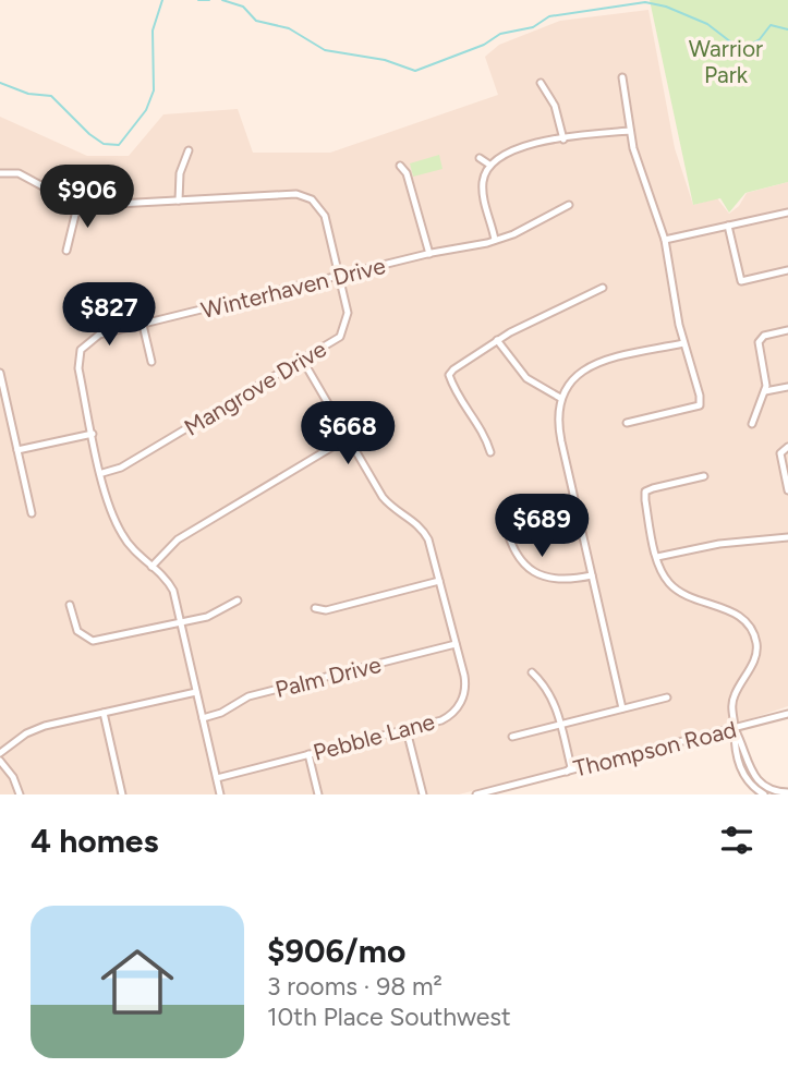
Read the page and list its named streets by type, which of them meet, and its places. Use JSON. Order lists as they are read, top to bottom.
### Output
{
  "streets": {
    "street": [
      "Winterhaven Drive",
      "Mangrove Drive",
      "Palm Drive",
      "Pebble Lane",
      "Thompson Road"
    ]
  },
  "crossings": [
    ["Winterhaven Drive", "Mangrove Drive"],
    ["Winterhaven Drive", "Palm Drive"],
    ["Winterhaven Drive", "Pebble Lane"],
    ["Palm Drive", "Pebble Lane"]
  ],
  "parks": ["Warrior Park"],
  "page": {
    "price": [
      "$906",
      "$827",
      "$668",
      "$689"
    ],
    "heading": "4 homes",
    "list": [
      {
        "name": "$906/mo",
        "note": "3 rooms · 98 m² · 10th Place Southwest"
      }
    ]
  }
}
